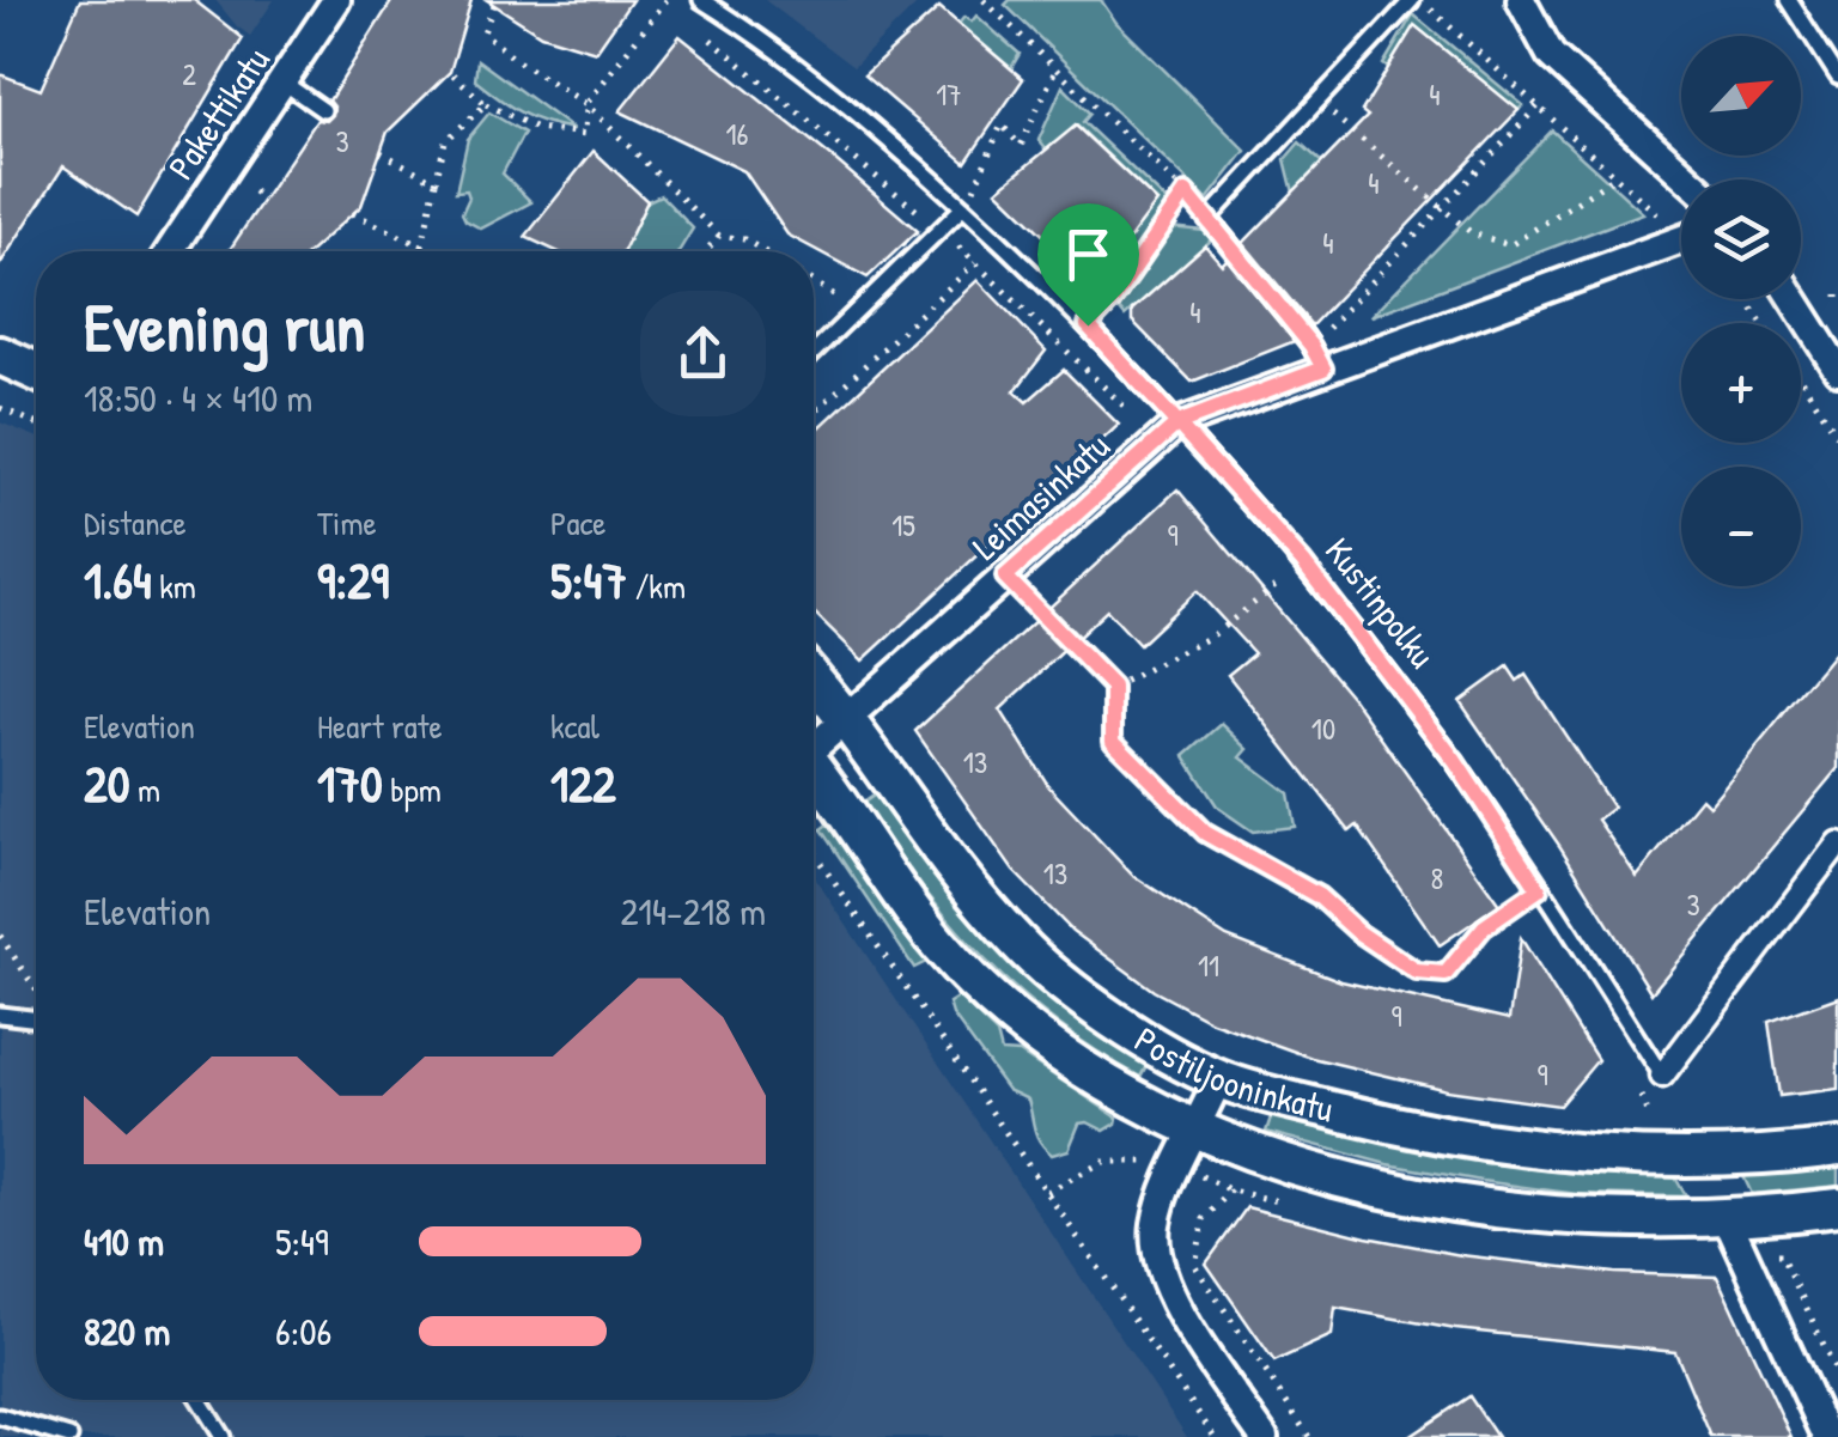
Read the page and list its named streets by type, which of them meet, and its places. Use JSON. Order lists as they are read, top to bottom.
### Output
{
  "streets": {
    "street": ["Pakettikatu", "Leimasinkatu", "Postiljooninkatu"],
    "lane": ["Kustinpolku"]
  },
  "crossings": [
    ["Leimasinkatu", "Kustinpolku"],
    ["Leimasinkatu", "Postiljooninkatu"]
  ],
  "house_numbers": [
    "2",
    "17",
    "4",
    "16",
    "3",
    "4",
    "4",
    "4",
    "15",
    "9",
    "10",
    "13",
    "13",
    "8",
    "3",
    "11",
    "9",
    "9"
  ],
  "north": "top right",
  "page": {
    "map_buttons": ["+", "−"],
    "heading": ["Evening run", "18:50 · 4 × 410 m"],
    "stats": [
      ["Distance", "1.64 km"],
      ["Time", "9:29"],
      ["Pace", "5:47 /km"],
      ["Elevation", "20 m"],
      ["Heart rate", "170 bpm"],
      ["kcal", "122"]
    ],
    "chart": ["Elevation", "214–218 m"],
    "list": [
      {
        "name": "410 m",
        "note": "5:49"
      },
      {
        "name": "820 m",
        "note": "6:06"
      }
    ]
  }
}
